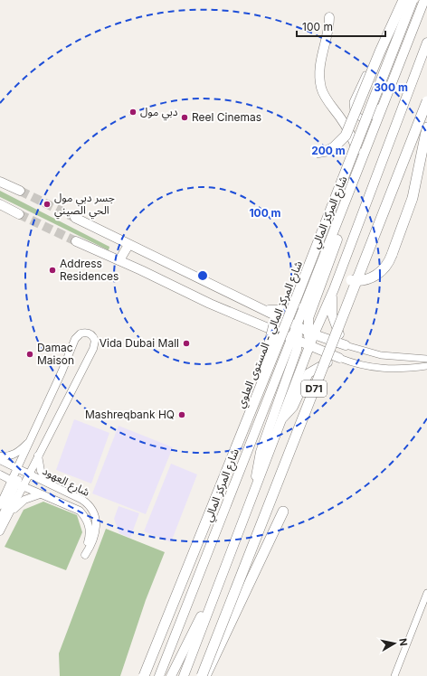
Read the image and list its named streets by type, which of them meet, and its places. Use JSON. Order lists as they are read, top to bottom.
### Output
{
  "streets": {
    "highway": ["شارع المركز المالي - المستوى العلوي", "D71"],
    "main road": ["شارع المركز المالي"],
    "street": ["شارع العهود"]
  },
  "places": [
    "دبي مول",
    "Reel Cinemas",
    "جسر دبي مول الحي الصيني",
    "Address Residences",
    "Vida Dubai Mall",
    "Damac Maison",
    "Mashreqbank HQ"
  ],
  "scale_bar": "100 m",
  "north": "right",
  "rings": ["300 m", "200 m", "100 m"]
}
